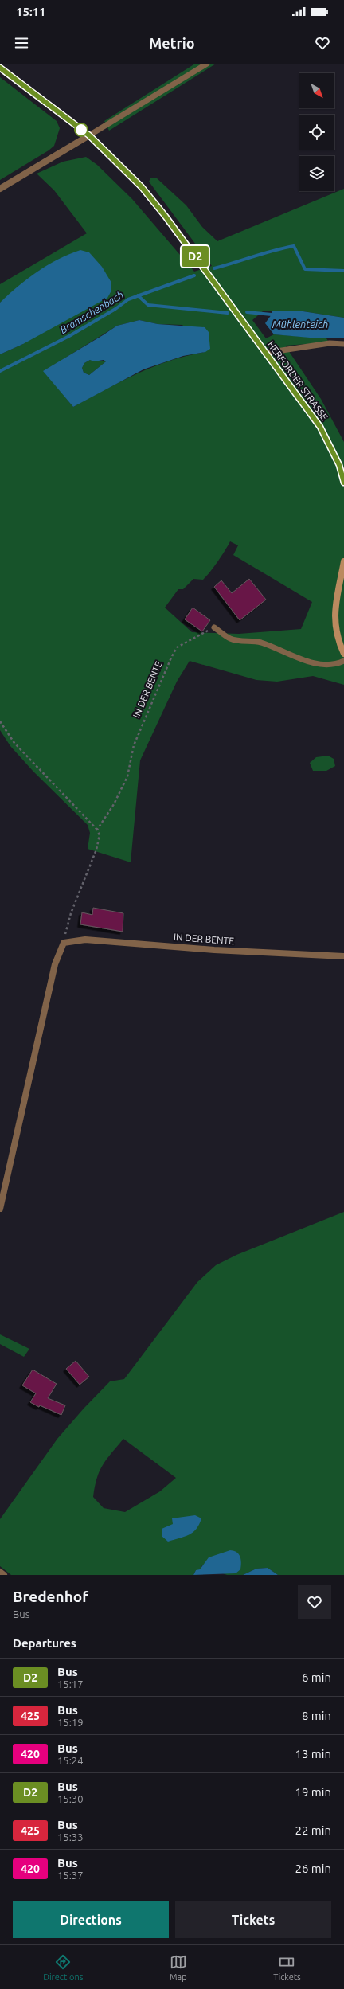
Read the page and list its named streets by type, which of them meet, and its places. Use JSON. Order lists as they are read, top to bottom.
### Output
{
  "streets": {
    "main road": ["HERFORDER STRASSE"],
    "street": ["IN DER BENTE"]
  },
  "water": ["Bramschenbach", "Mühlenteich"],
  "lines": ["bus line D2"],
  "north": "bottom right",
  "page": {
    "status": "15:11",
    "header": "Metrio",
    "on_map": "D2",
    "heading": [
      ["Bredenhof", "Bus"],
      "Departures"
    ],
    "list": [
      {
        "mark": "D2",
        "name": "Bus",
        "note": "15:17",
        "value": "6 min"
      },
      {
        "mark": "425",
        "name": "Bus",
        "note": "15:19",
        "value": "8 min"
      },
      {
        "mark": "420",
        "name": "Bus",
        "note": "15:24",
        "value": "13 min"
      },
      {
        "mark": "D2",
        "name": "Bus",
        "note": "15:30",
        "value": "19 min"
      },
      {
        "mark": "425",
        "name": "Bus",
        "note": "15:33",
        "value": "22 min"
      },
      {
        "mark": "420",
        "name": "Bus",
        "note": "15:37",
        "value": "26 min"
      }
    ],
    "buttons": ["Directions", "Tickets"],
    "tabs": ["Directions", "Map", "Tickets"]
  }
}
